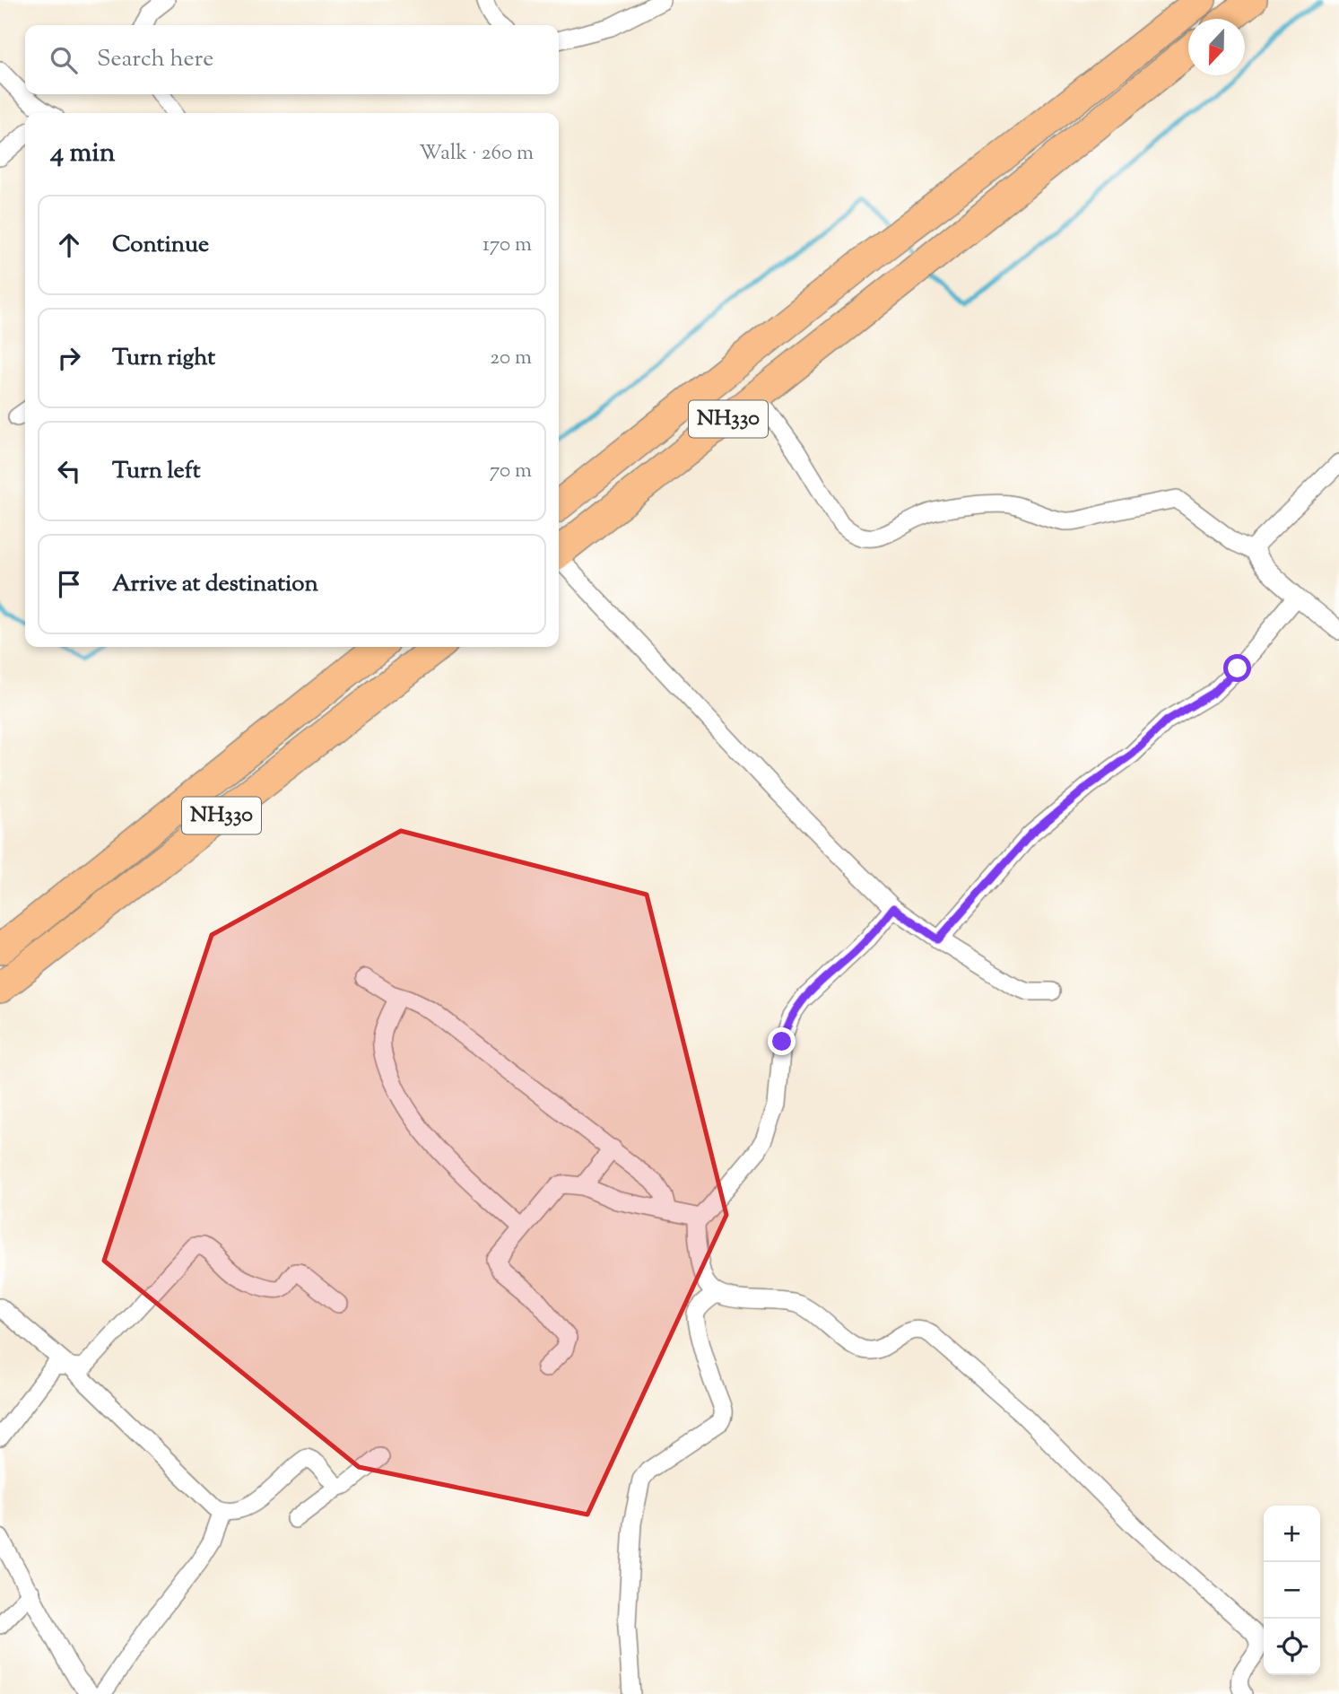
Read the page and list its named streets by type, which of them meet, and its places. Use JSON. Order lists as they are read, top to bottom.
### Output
{
  "streets": {
    "highway": ["NH330"]
  },
  "north": "bottom",
  "page": {
    "search": "Search here",
    "heading": ["4 min", "Walk · 260 m"],
    "list": [
      ["Continue", "170 m"],
      ["Turn right", "20 m"],
      ["Turn left", "70 m"],
      "Arrive at destination"
    ],
    "map_buttons": ["+", "−"]
  }
}
